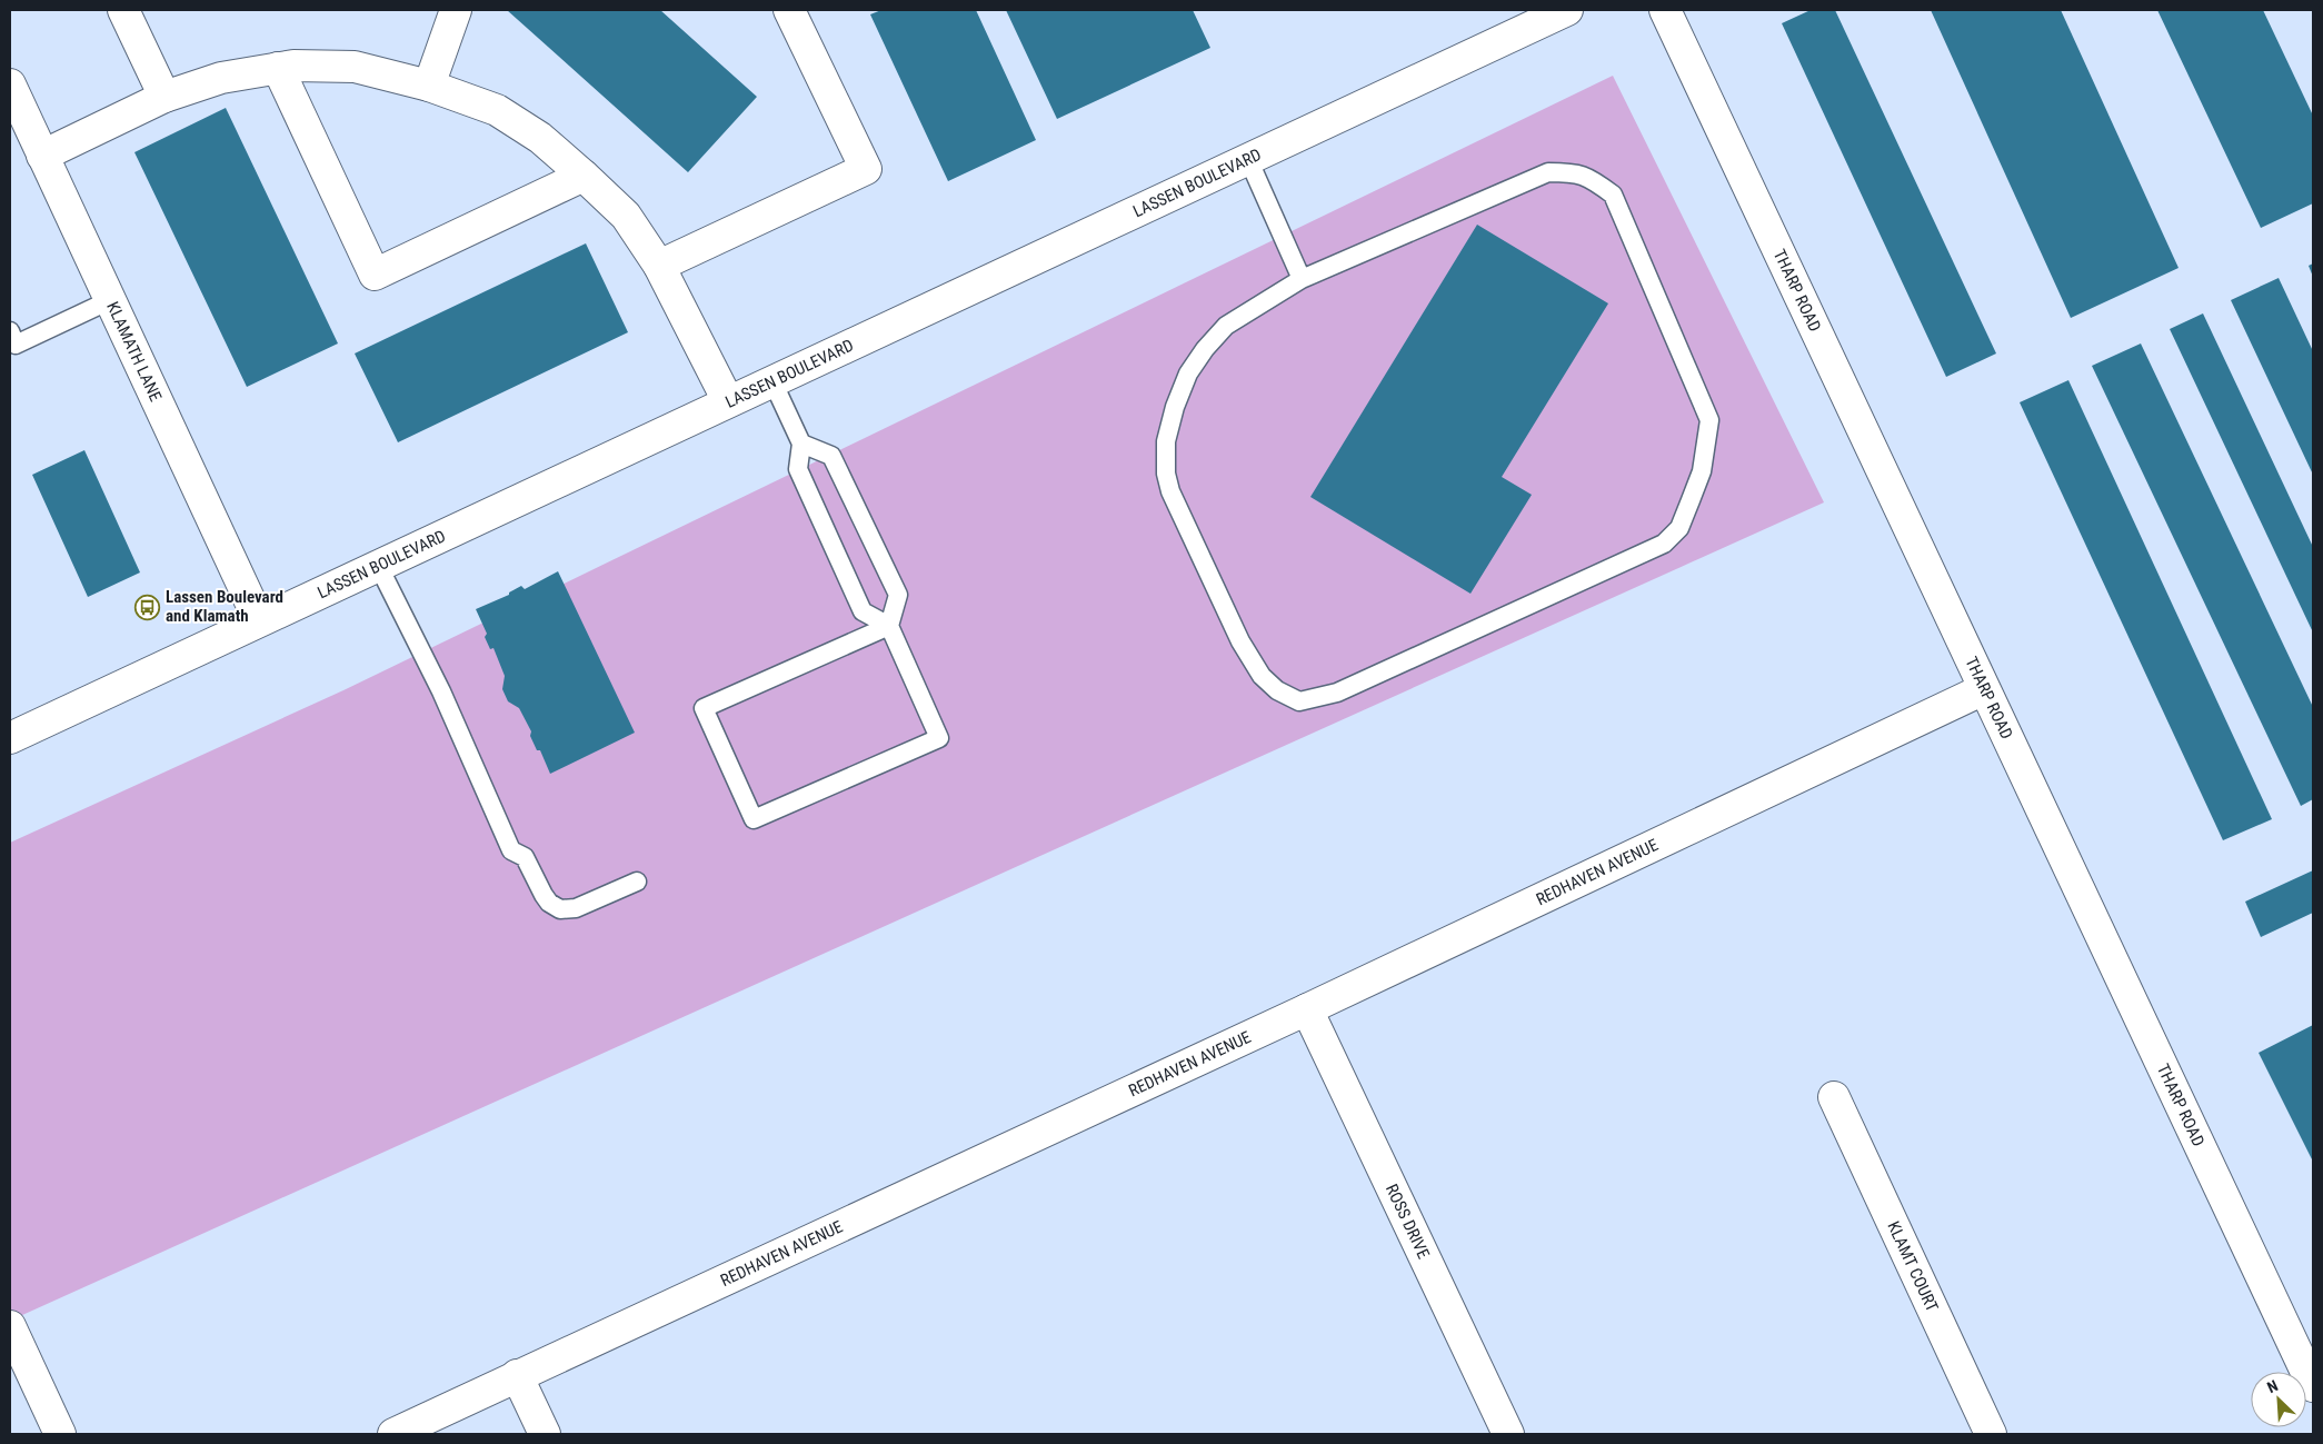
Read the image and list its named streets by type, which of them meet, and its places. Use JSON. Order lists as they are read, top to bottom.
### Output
{
  "streets": {
    "street": [
      "LASSEN BOULEVARD",
      "THARP ROAD",
      "KLAMATH LANE",
      "REDHAVEN AVENUE",
      "ROSS DRIVE",
      "KLAMT COURT"
    ]
  },
  "crossings": [
    ["LASSEN BOULEVARD", "KLAMATH LANE"],
    ["THARP ROAD", "REDHAVEN AVENUE"],
    ["REDHAVEN AVENUE", "ROSS DRIVE"]
  ],
  "places": {
    "bus stop": ["Lassen Boulevard and Klamath"]
  },
  "north": "top left"
}
